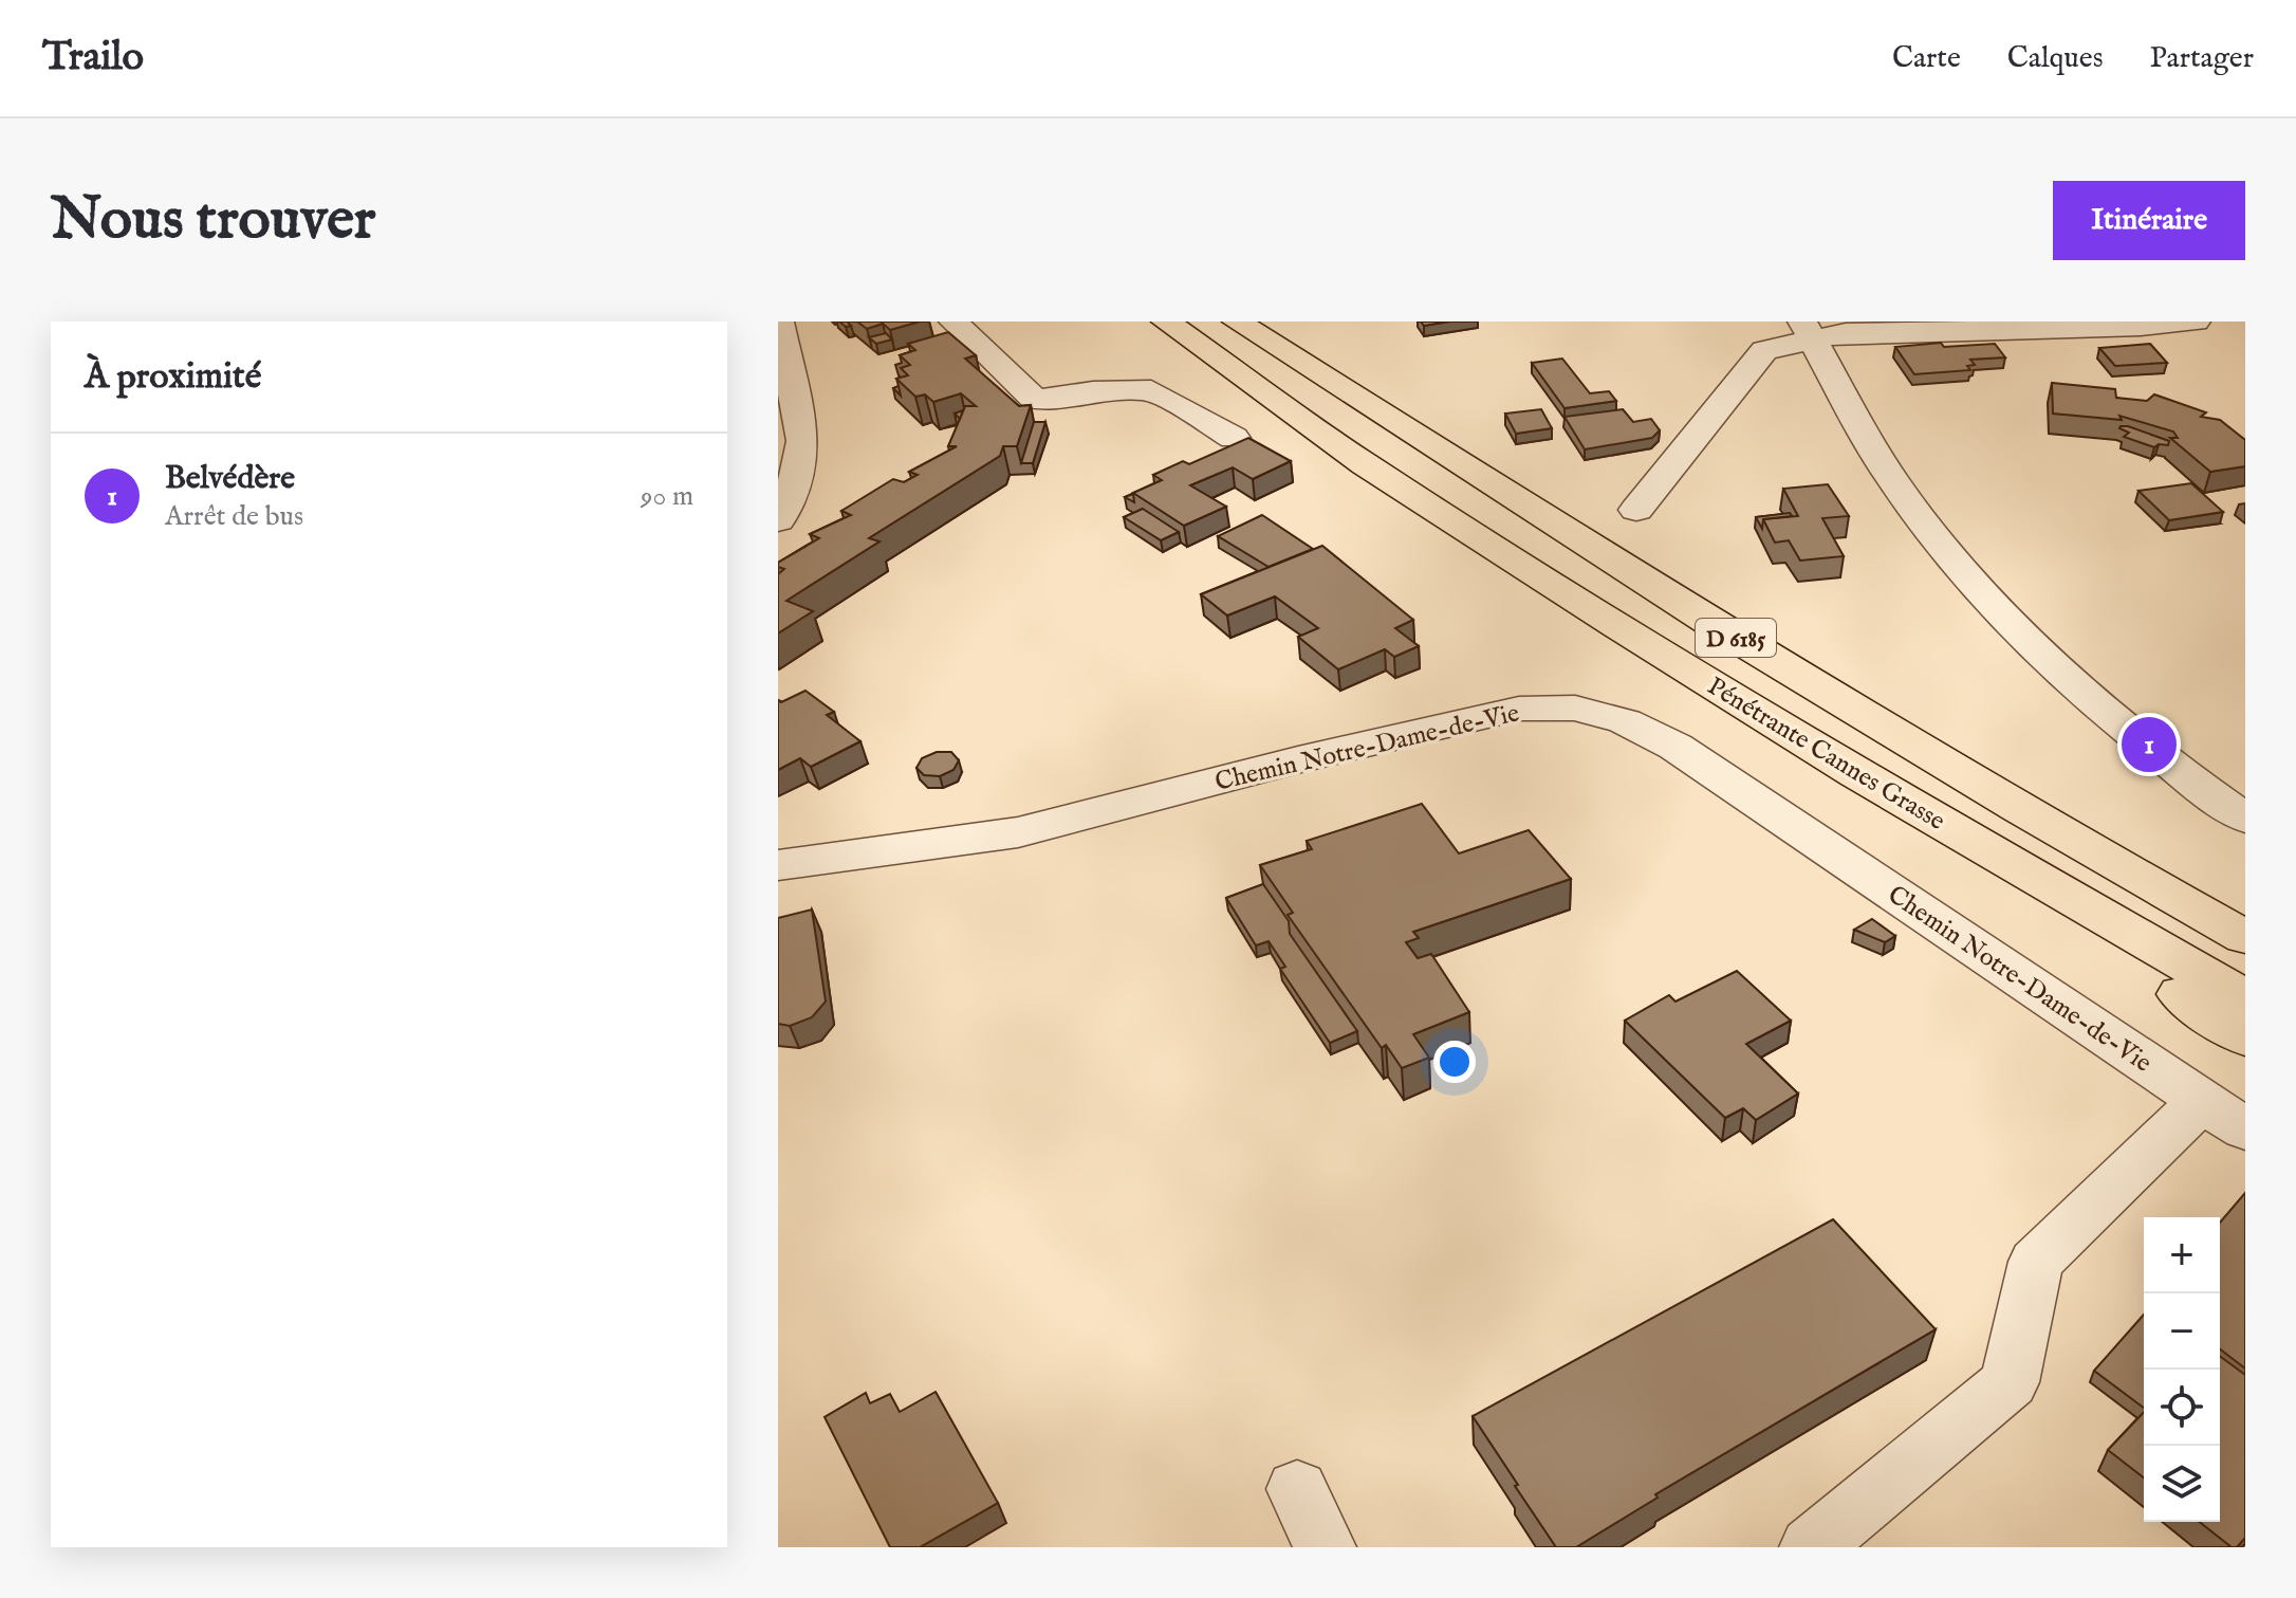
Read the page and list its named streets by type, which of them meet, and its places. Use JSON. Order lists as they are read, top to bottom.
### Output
{
  "streets": {
    "highway": ["D 6185", "Pénétrante Cannes Grasse"],
    "street": ["Chemin Notre-Dame-de-Vie"]
  },
  "page": {
    "header": "Trailo",
    "nav": ["Carte", "Calques", "Partager"],
    "buttons": "Itinéraire",
    "title": "Nous trouver",
    "heading": "À proximité",
    "list": [
      {
        "mark": "1",
        "name": "Belvédère",
        "note": "Arrêt de bus",
        "value": "90 m"
      }
    ],
    "pins": "1",
    "map_buttons": ["+", "−"]
  }
}
